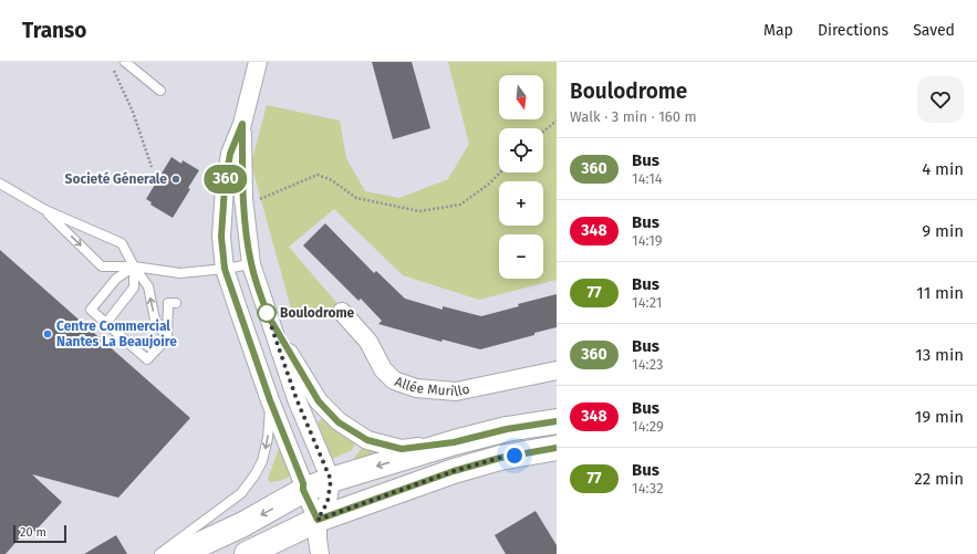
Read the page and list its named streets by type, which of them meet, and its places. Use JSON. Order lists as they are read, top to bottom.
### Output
{
  "streets": {
    "street": ["Allée Murillo"]
  },
  "places": ["Societé Génerale", "Boulodrome", "Centre Commercial Nantes La Beaujoire"],
  "lines": ["bus line 360"],
  "scale_bar": "20 m",
  "north": "bottom",
  "page": {
    "header": "Transo",
    "nav": ["Map", "Directions", "Saved"],
    "on_map": "360",
    "heading": ["Boulodrome", "Walk · 3 min · 160 m"],
    "map_buttons": ["+", "−"],
    "list": [
      {
        "mark": "360",
        "name": "Bus",
        "note": "14:14",
        "value": "4 min"
      },
      {
        "mark": "348",
        "name": "Bus",
        "note": "14:19",
        "value": "9 min"
      },
      {
        "mark": "77",
        "name": "Bus",
        "note": "14:21",
        "value": "11 min"
      },
      {
        "mark": "360",
        "name": "Bus",
        "note": "14:23",
        "value": "13 min"
      },
      {
        "mark": "348",
        "name": "Bus",
        "note": "14:29",
        "value": "19 min"
      },
      {
        "mark": "77",
        "name": "Bus",
        "note": "14:32",
        "value": "22 min"
      }
    ],
    "scale": "20 m"
  }
}
